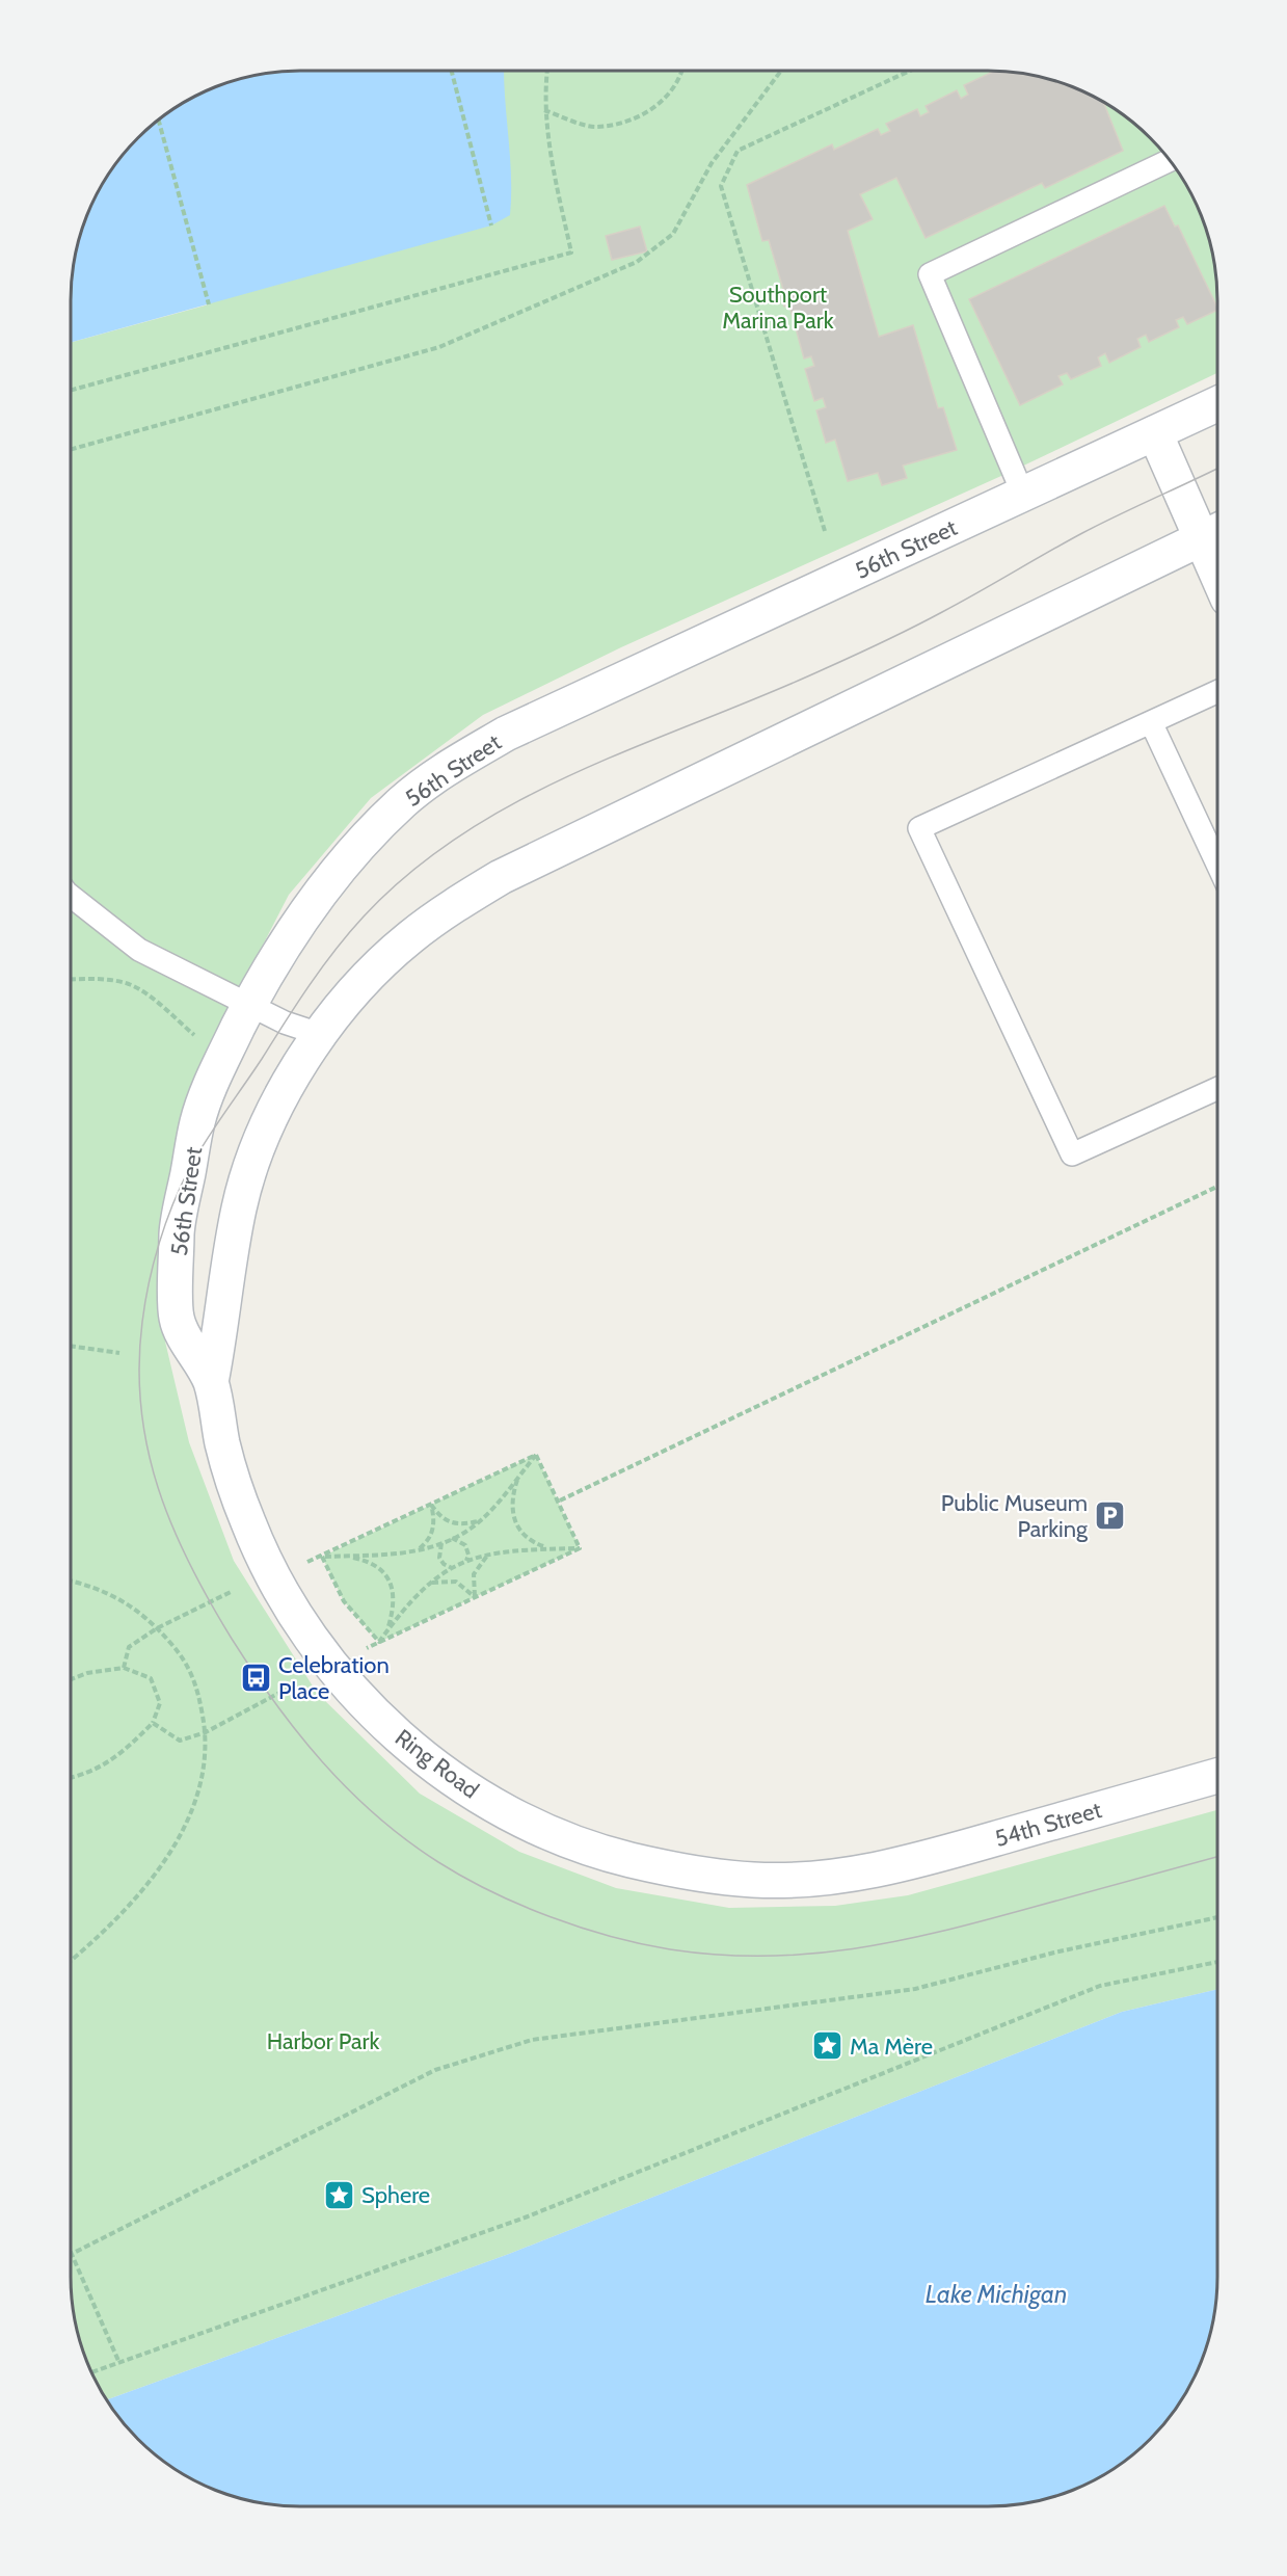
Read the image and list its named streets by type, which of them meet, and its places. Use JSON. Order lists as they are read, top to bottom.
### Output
{
  "streets": {
    "street": ["56th Street", "Ring Road", "54th Street"]
  },
  "crossings": [
    ["56th Street", "Ring Road"],
    ["Ring Road", "54th Street"]
  ],
  "water": ["Lake Michigan"],
  "parks": ["Southport Marina Park", "Harbor Park"],
  "places": {
    "parking": ["Public Museum Parking"],
    "bus stop": ["Celebration Place"],
    "place": ["Ma Mère", "Sphere"]
  }
}
